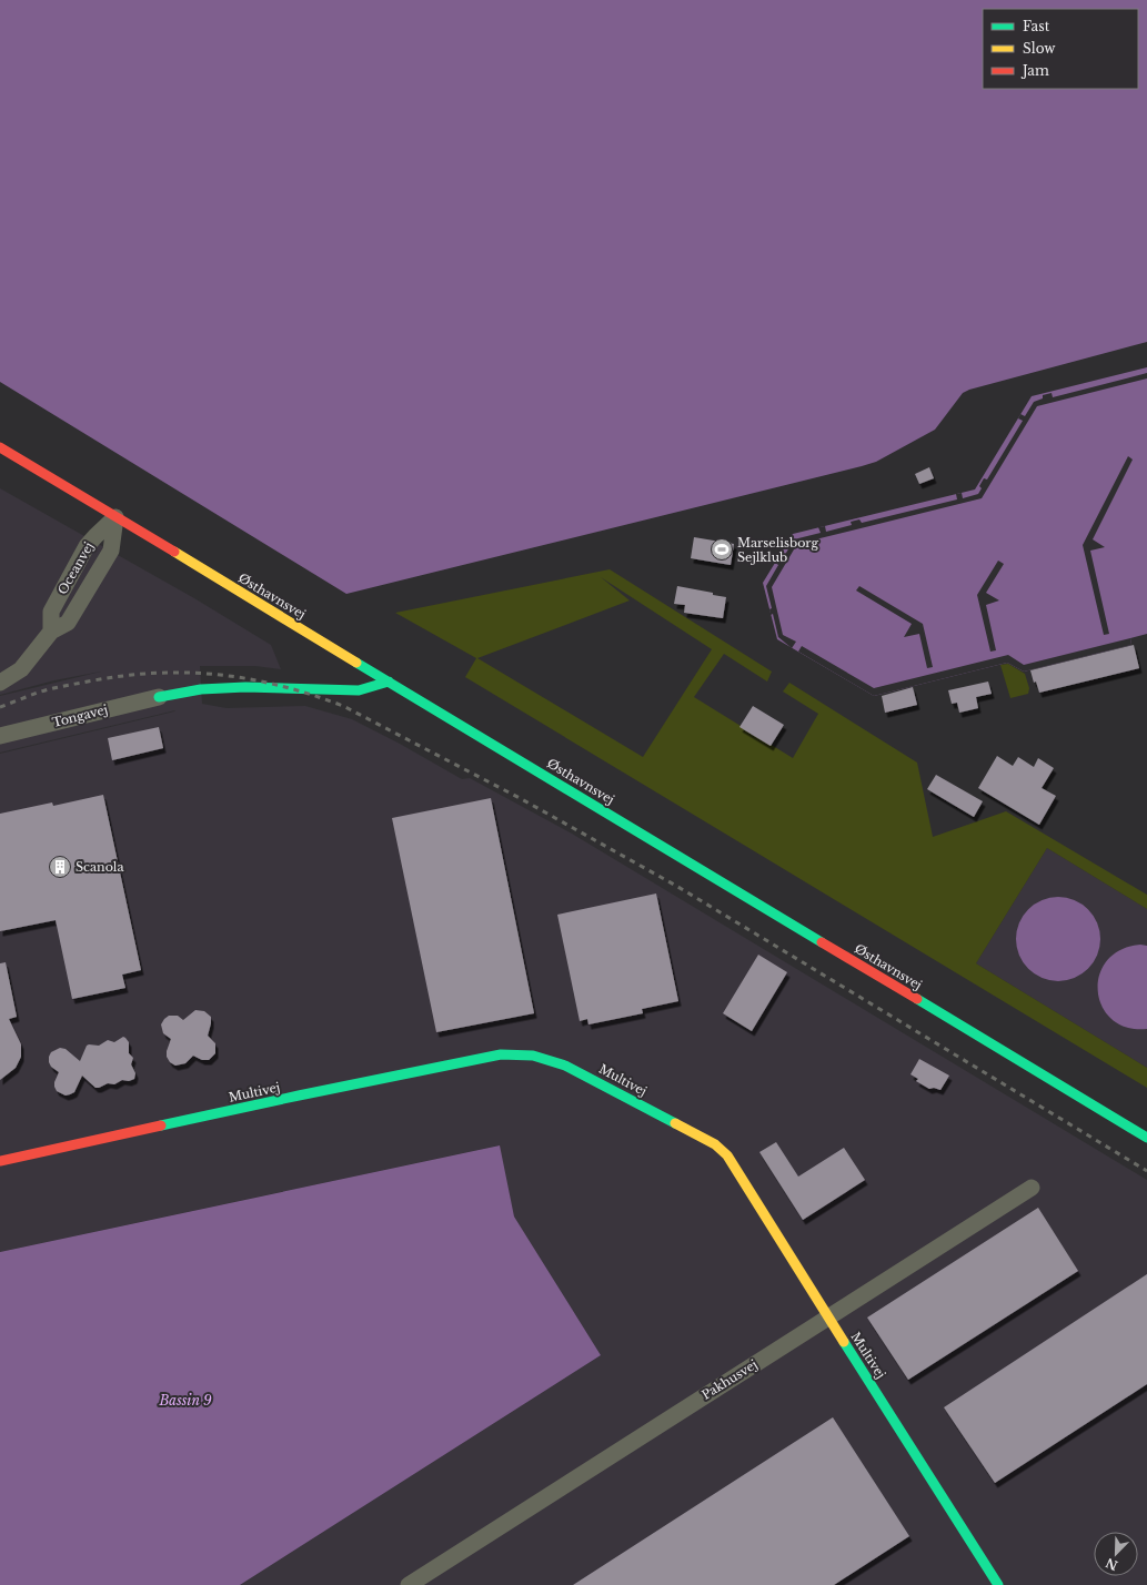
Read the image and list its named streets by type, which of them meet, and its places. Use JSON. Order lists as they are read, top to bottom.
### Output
{
  "streets": {
    "street": [
      "Oceanvej",
      "Østhavnsvej",
      "Tongavej",
      "Multivej",
      "Pakhusvej"
    ]
  },
  "crossings": [
    ["Oceanvej", "Østhavnsvej"],
    ["Multivej", "Pakhusvej"]
  ],
  "water": ["Bassin 9"],
  "places": {
    "sports": ["Marselisborg Sejlklub"],
    "building": ["Scanola"]
  },
  "legend": ["Fast", "Slow", "Jam"],
  "north": "bottom left"
}
